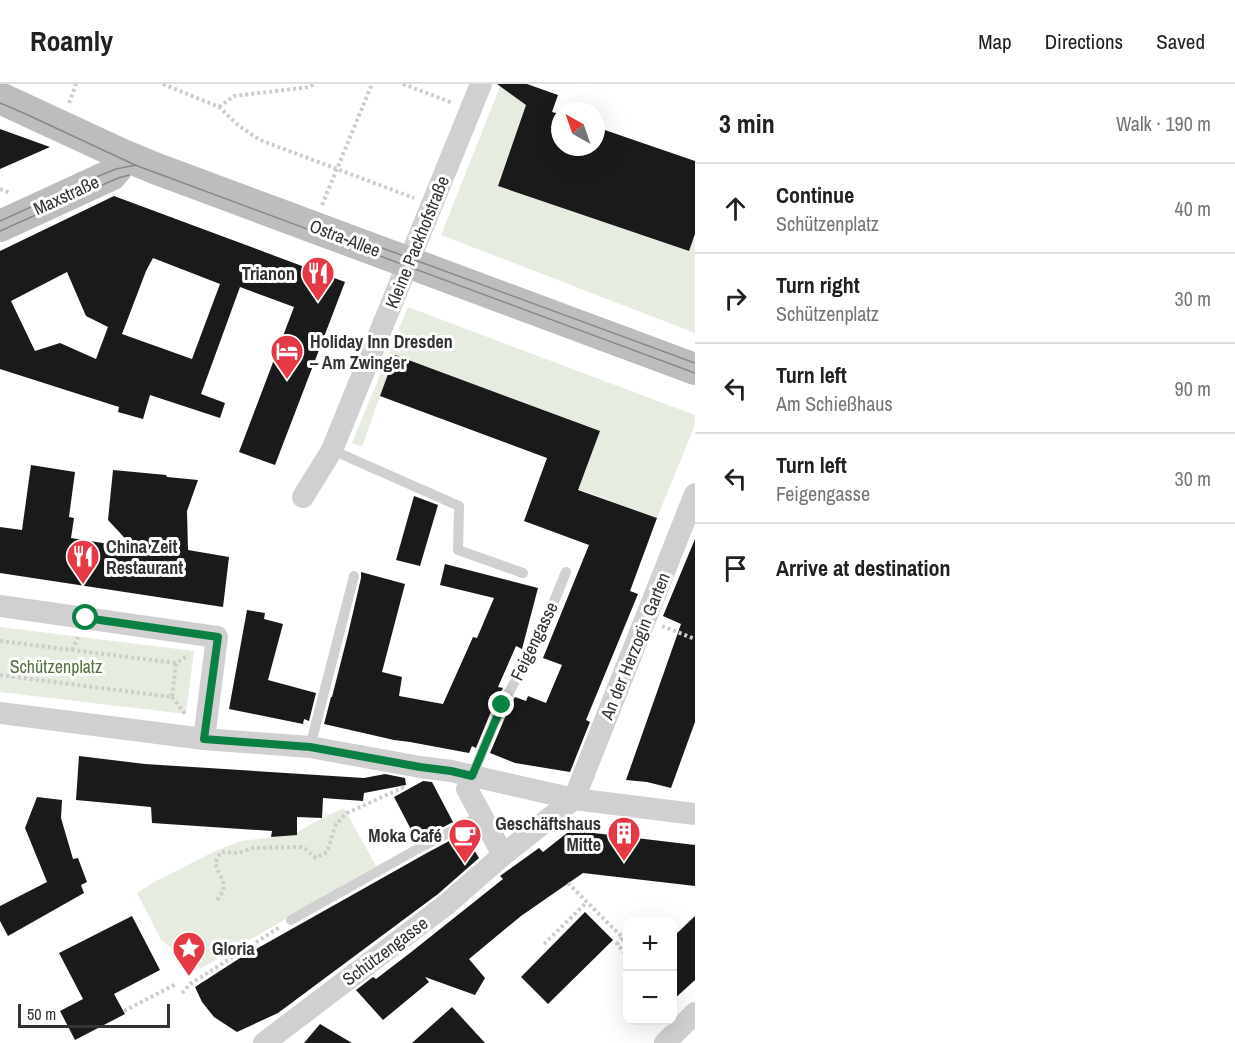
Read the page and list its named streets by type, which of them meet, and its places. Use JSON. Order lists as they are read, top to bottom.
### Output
{
  "streets": {
    "street": [
      "Maxstraße",
      "Ostra-Allee",
      "Kleine Packhofstraße",
      "An der Herzogin Garten",
      "Schützengasse"
    ],
    "lane": ["Feigengasse"]
  },
  "crossings": [
    ["Maxstraße", "Ostra-Allee"],
    ["Ostra-Allee", "Kleine Packhofstraße"],
    ["An der Herzogin Garten", "Schützengasse"]
  ],
  "parks": ["Schützenplatz"],
  "places": {
    "restaurant": ["Trianon", "China Zeit Restaurant"],
    "hotel": ["Holiday Inn Dresden – Am Zwinger"],
    "building": ["Geschäftshaus Mitte"],
    "cafe": ["Moka Café"],
    "place": ["Gloria"]
  },
  "scale_bar": "50 m",
  "north": "top left",
  "page": {
    "header": "Roamly",
    "nav": ["Map", "Directions", "Saved"],
    "heading": ["3 min", "Walk · 190 m"],
    "list": [
      ["Continue", "Schützenplatz", "40 m"],
      ["Turn right", "Schützenplatz", "30 m"],
      ["Turn left", "Am Schießhaus", "90 m"],
      ["Turn left", "Feigengasse", "30 m"],
      "Arrive at destination"
    ],
    "map_buttons": ["+", "−"],
    "scale": "50 m"
  }
}
